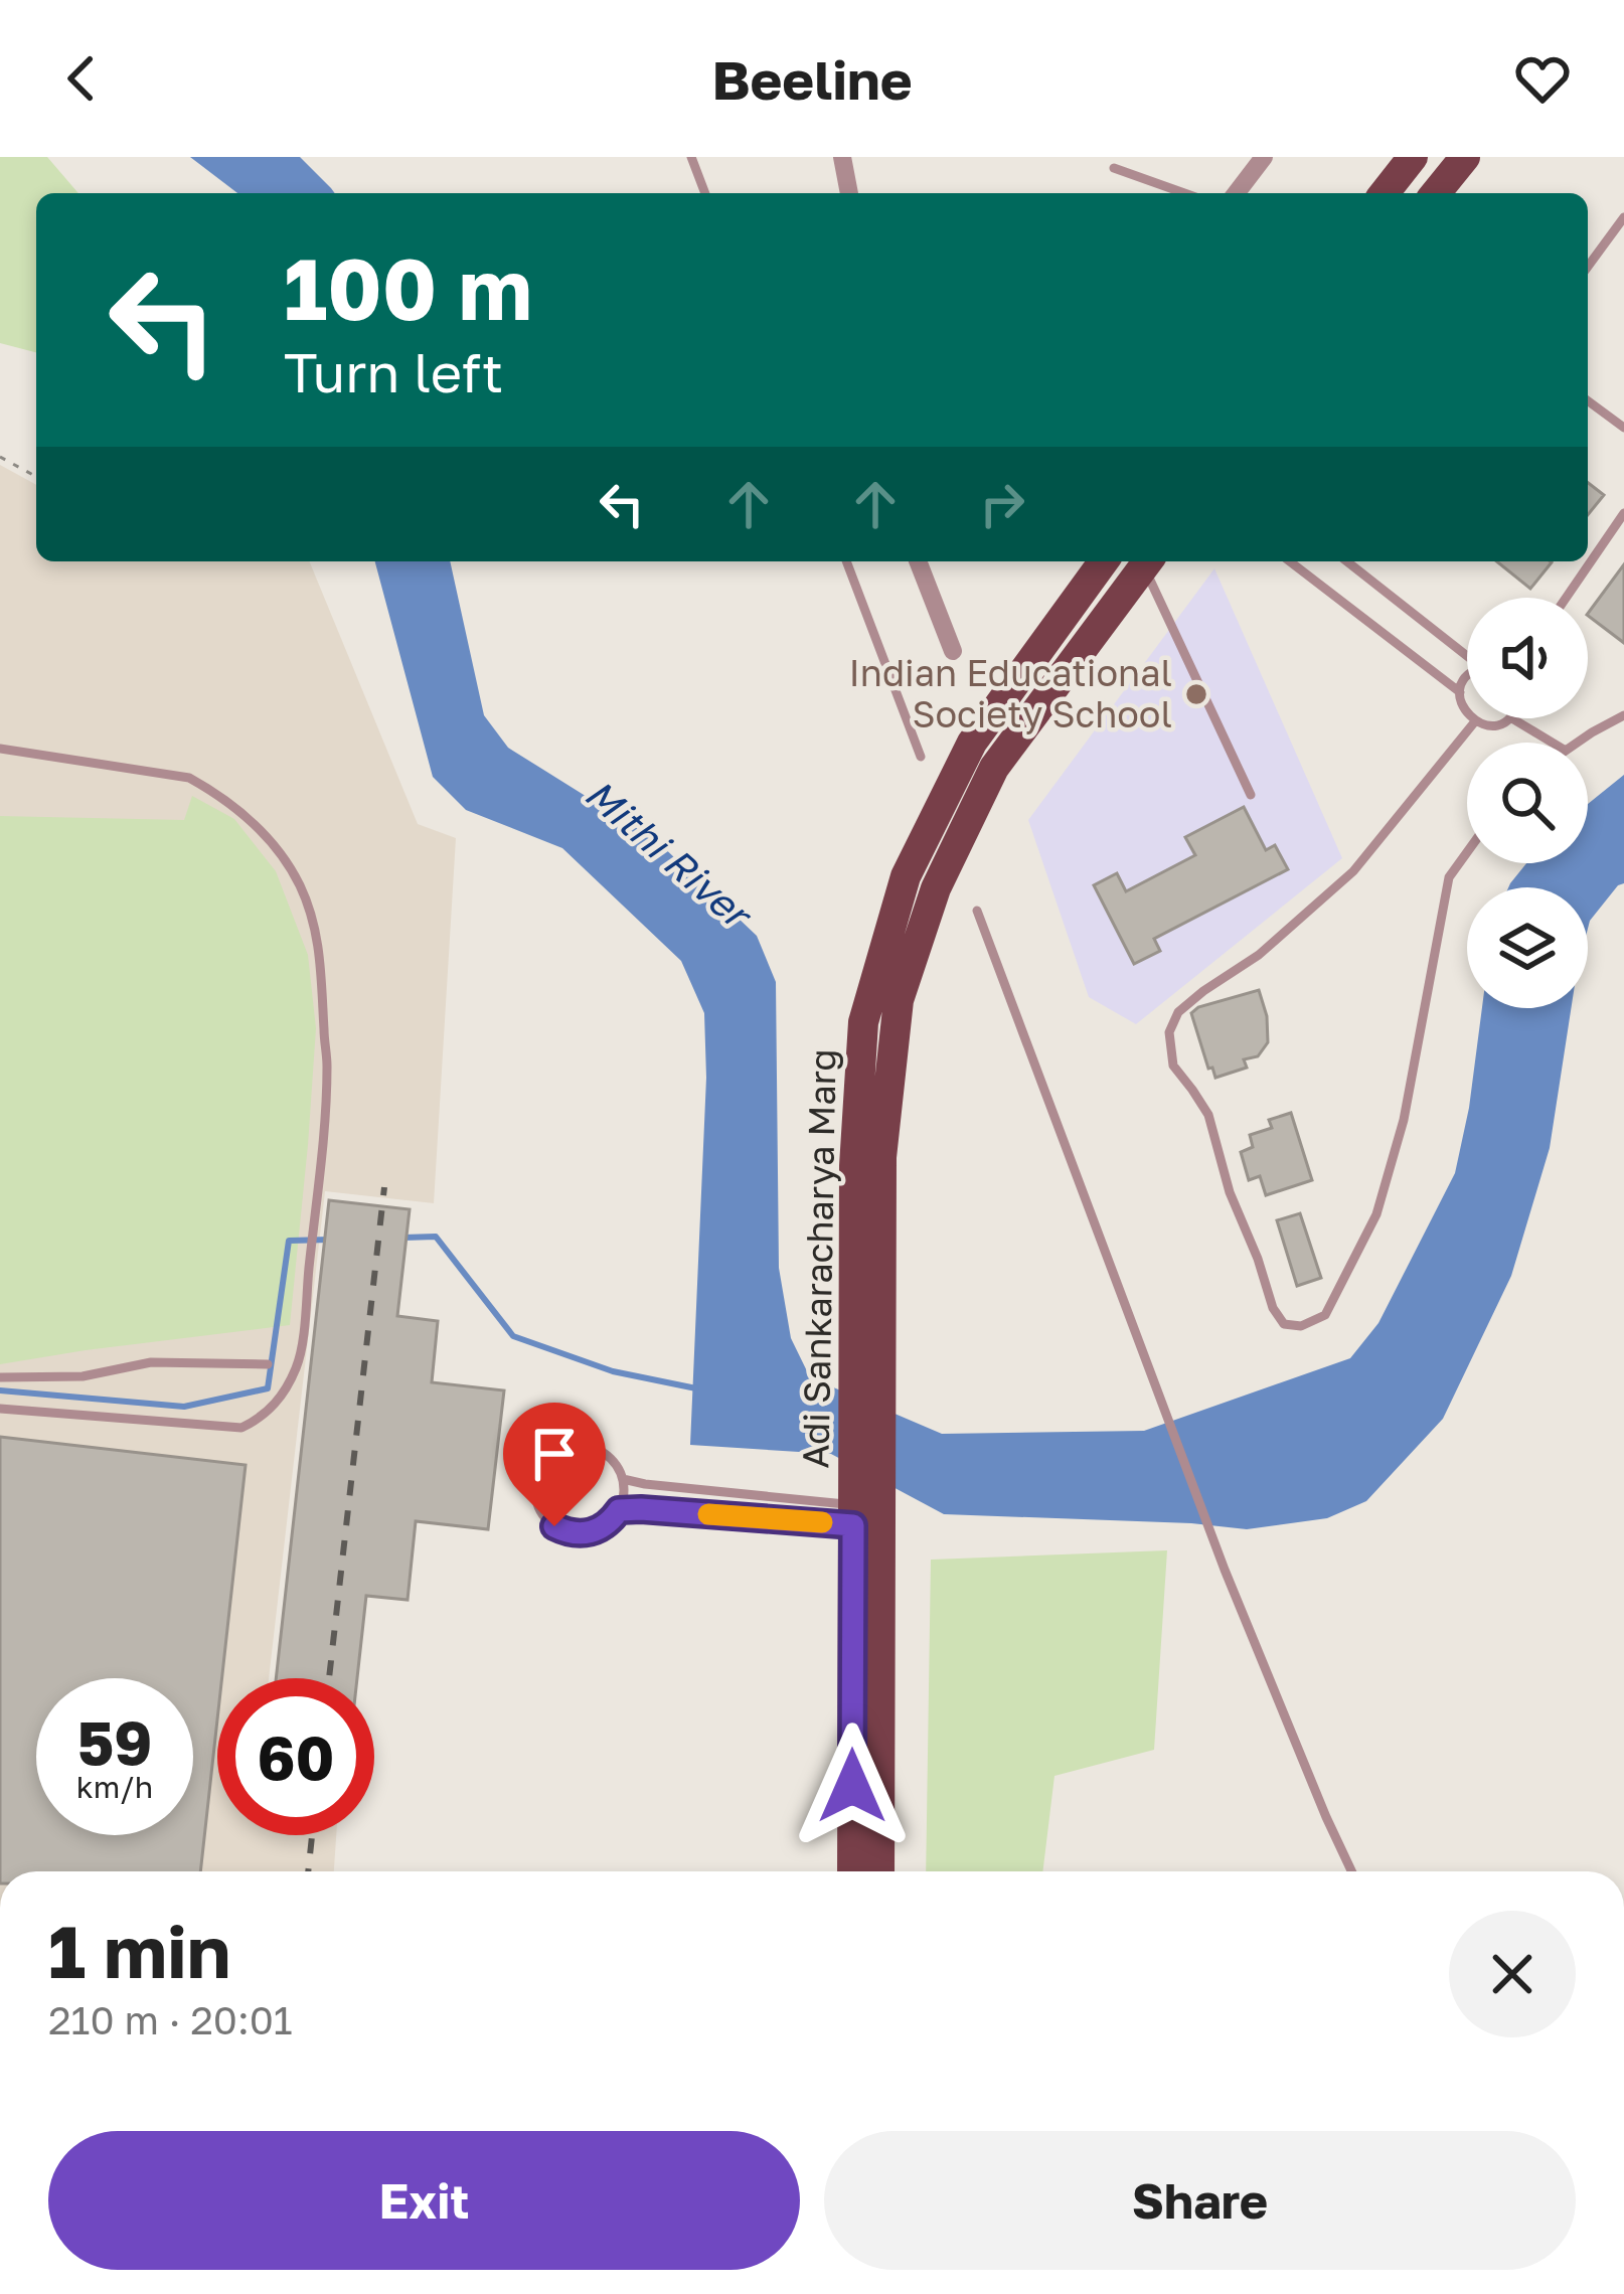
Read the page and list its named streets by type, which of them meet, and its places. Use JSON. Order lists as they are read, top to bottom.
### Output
{
  "streets": {
    "main road": ["Adi Sankaracharya Marg"]
  },
  "water": ["Mithi River"],
  "places": ["Indian Educational Society School"],
  "page": {
    "header": "Beeline",
    "turn": ["100 m", "Turn left"],
    "speed": "59 km/h",
    "limit": "60",
    "heading": ["1 min", "210 m · 20:01"],
    "buttons": ["Exit", "Share"]
  }
}
